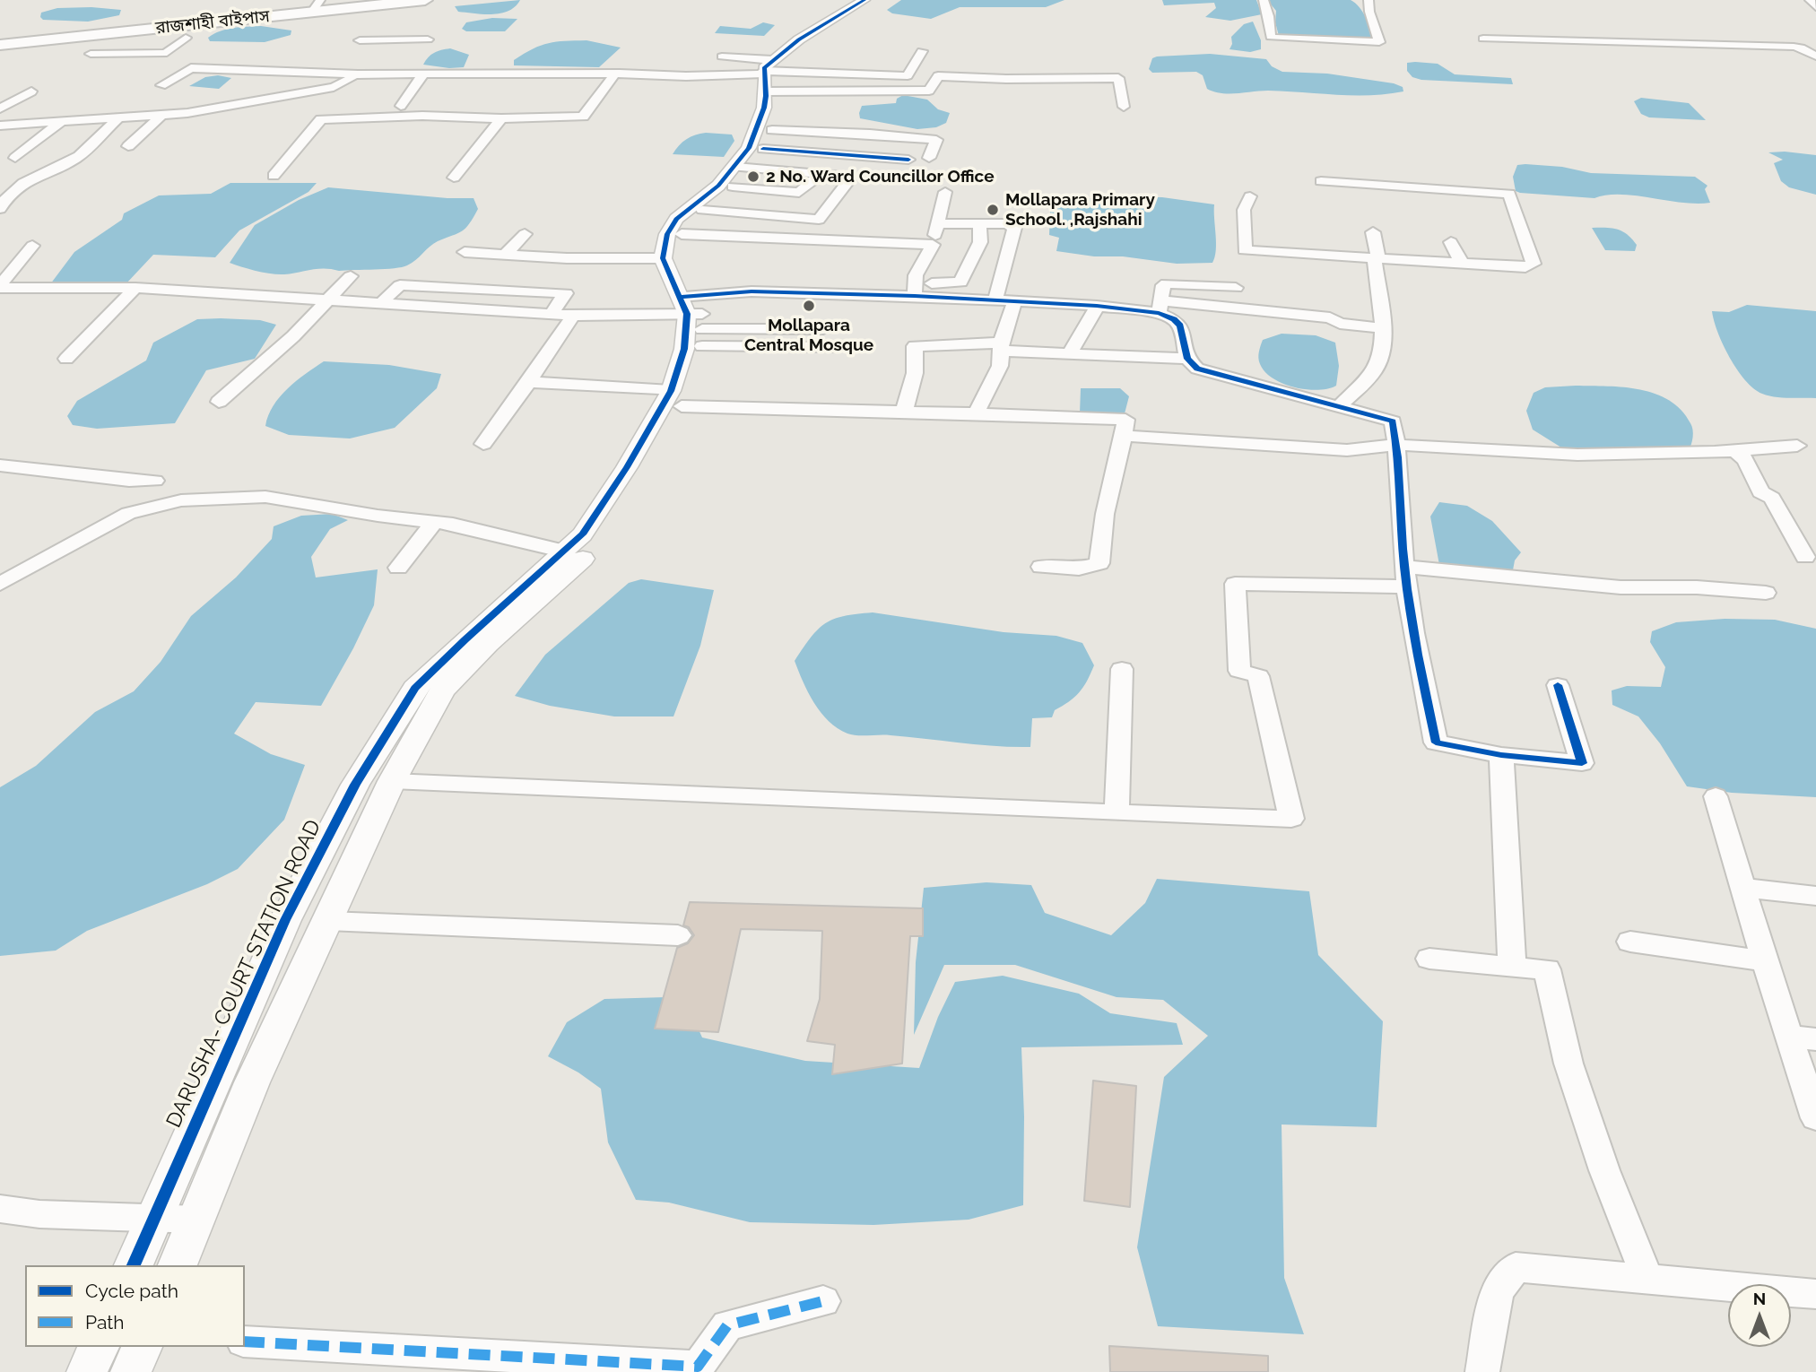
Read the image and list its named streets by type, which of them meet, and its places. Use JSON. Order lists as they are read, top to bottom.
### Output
{
  "streets": {
    "highway": ["রাজশাহী বাইপাস"],
    "street": ["DARUSHA- COURT STATION ROAD"]
  },
  "places": ["2 No. Ward Councillor Office", "Mollapara Primary School. ,Rajshahi", "Mollapara Central Mosque"],
  "legend": ["Cycle path", "Path"],
  "north": "top"
}
